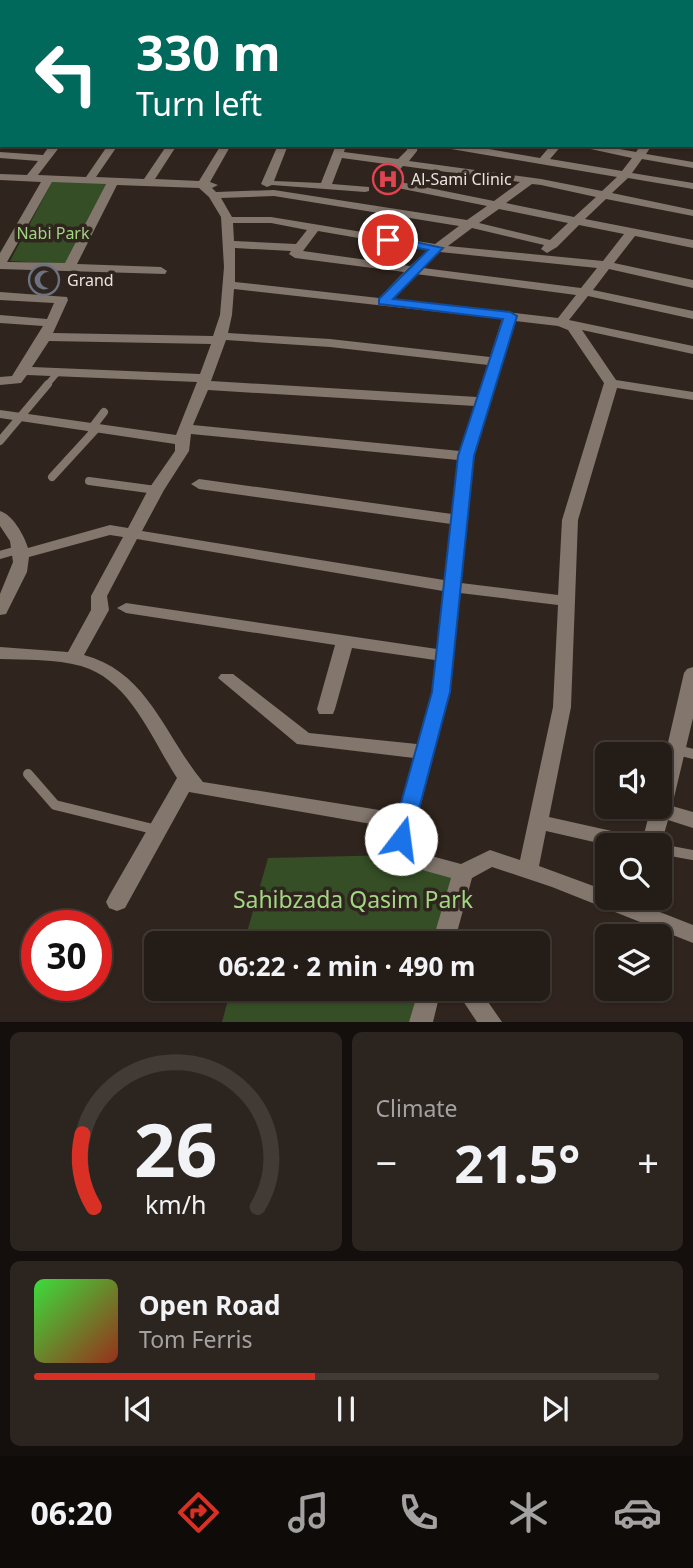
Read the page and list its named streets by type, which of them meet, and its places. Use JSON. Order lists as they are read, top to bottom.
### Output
{
  "parks": ["Nabi Park", "Sahibzada Qasim Park"],
  "places": {
    "hospital": ["Al-Sami Clinic"],
    "mosque": ["Grand"]
  },
  "page": {
    "turn": ["330 m", "Turn left"],
    "limit": "30",
    "trip": "06:22 · 2 min · 490 m",
    "tile": "Climate",
    "heat": ["−", "21.5°", "+"],
    "song": ["Open Road", "Tom Ferris"],
    "tabs": "06:20",
    "gauge": ["26", "km/h"]
  }
}
